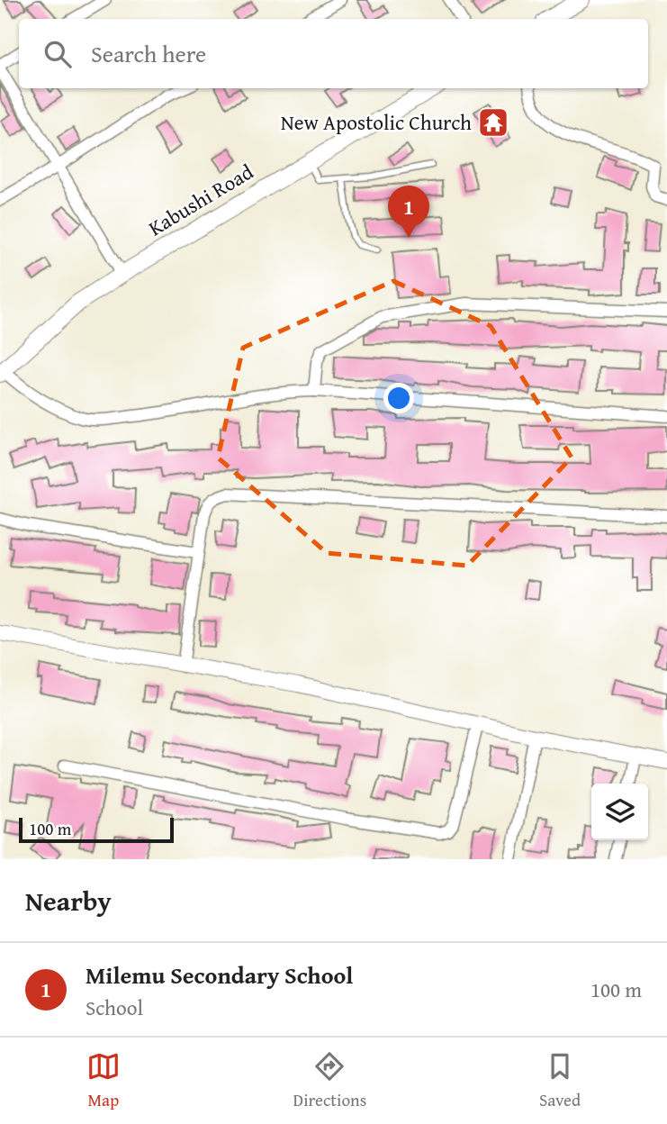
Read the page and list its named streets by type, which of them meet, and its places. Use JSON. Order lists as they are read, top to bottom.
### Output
{
  "streets": {
    "main road": ["Kabushi Road"]
  },
  "places": {
    "temple": ["New Apostolic Church"]
  },
  "scale_bar": "100 m",
  "page": {
    "search": "Search here",
    "pins": "1",
    "scale": "100 m",
    "heading": "Nearby",
    "list": [
      {
        "mark": "1",
        "name": "Milemu Secondary School",
        "note": "School",
        "value": "100 m"
      }
    ],
    "nav": ["Map", "Directions", "Saved"]
  }
}
